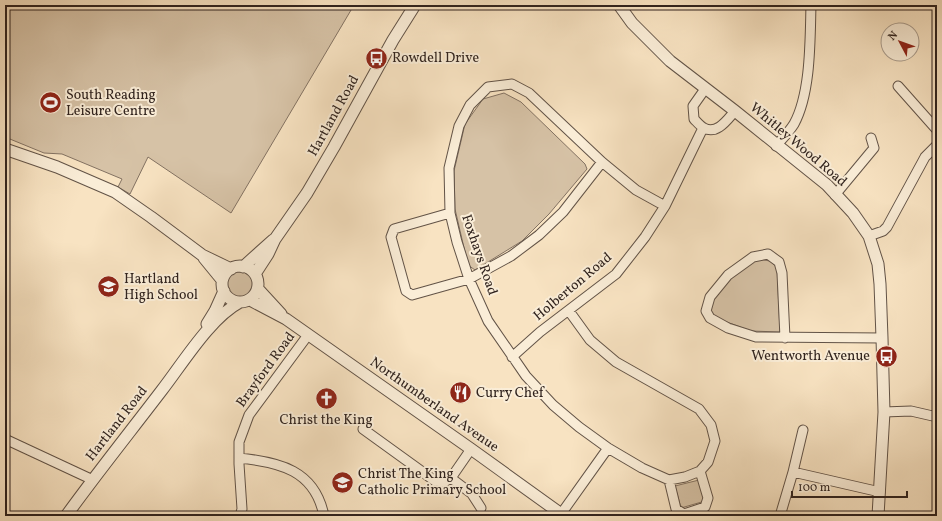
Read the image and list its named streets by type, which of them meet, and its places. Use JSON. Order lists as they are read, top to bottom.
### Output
{
  "streets": {
    "street": [
      "Hartland Road",
      "Whitley Wood Road",
      "Foxhays Road",
      "Holberton Road",
      "Brayford Road",
      "Northumberland Avenue"
    ]
  },
  "crossings": [
    ["Hartland Road", "Northumberland Avenue"],
    ["Foxhays Road", "Holberton Road"],
    ["Brayford Road", "Northumberland Avenue"]
  ],
  "places": {
    "bus stop": ["Rowdell Drive", "Wentworth Avenue"],
    "sports": ["South Reading Leisure Centre"],
    "school or university": ["Hartland High School", "Christ The King Catholic Primary School"],
    "restaurant": ["Curry Chef"],
    "church": ["Christ the King"]
  },
  "scale_bar": "100 m",
  "north": "top left"
}
